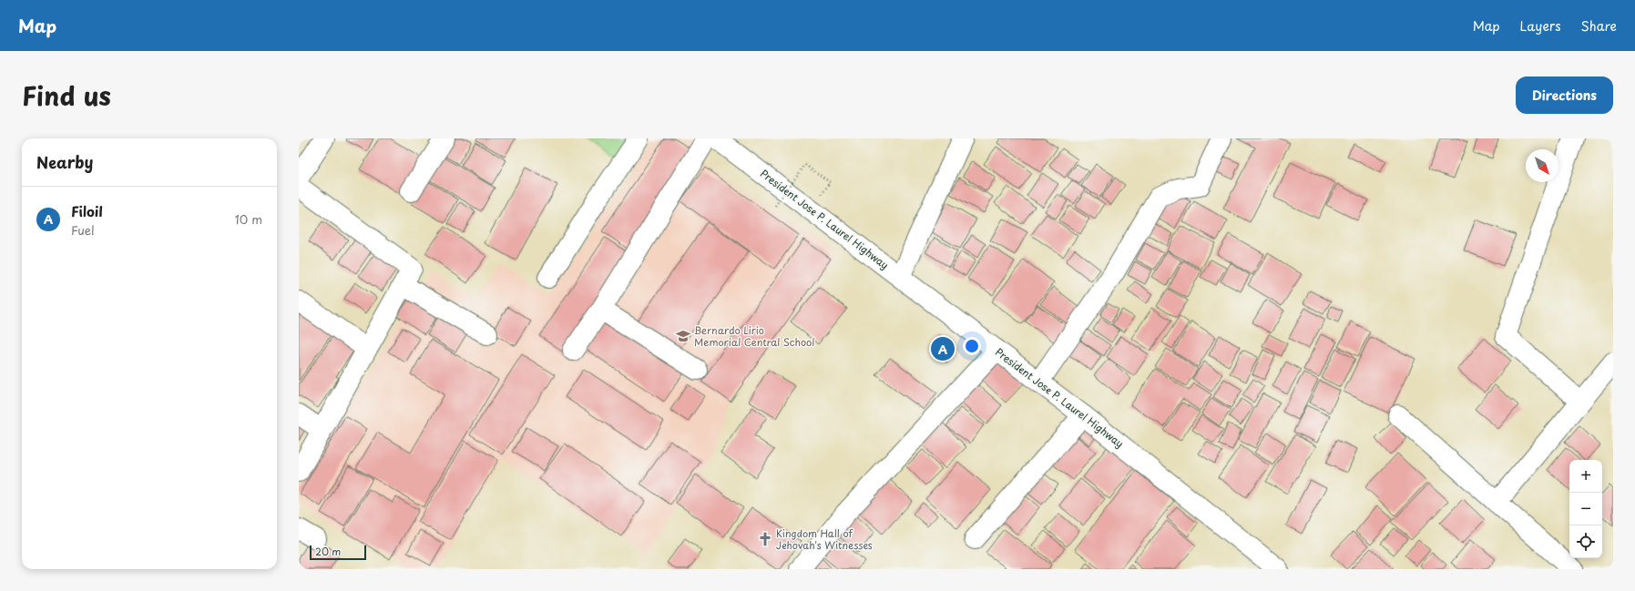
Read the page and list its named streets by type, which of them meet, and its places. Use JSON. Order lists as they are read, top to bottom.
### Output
{
  "streets": {
    "main road": ["President Jose P. Laurel Highway"]
  },
  "places": {
    "school or university": ["Bernardo Lirio Memorial Central School"],
    "church": ["Kingdom Hall of Jehovah's Witnesses"]
  },
  "scale_bar": "20 m",
  "north": "bottom right",
  "page": {
    "header": "Map",
    "nav": ["Map", "Layers", "Share"],
    "title": "Find us",
    "buttons": "Directions",
    "heading": "Nearby",
    "list": [
      {
        "mark": "A",
        "name": "Filoil",
        "note": "Fuel",
        "value": "10 m"
      }
    ],
    "pins": "A",
    "map_buttons": ["+", "−"],
    "scale": "20 m"
  }
}
